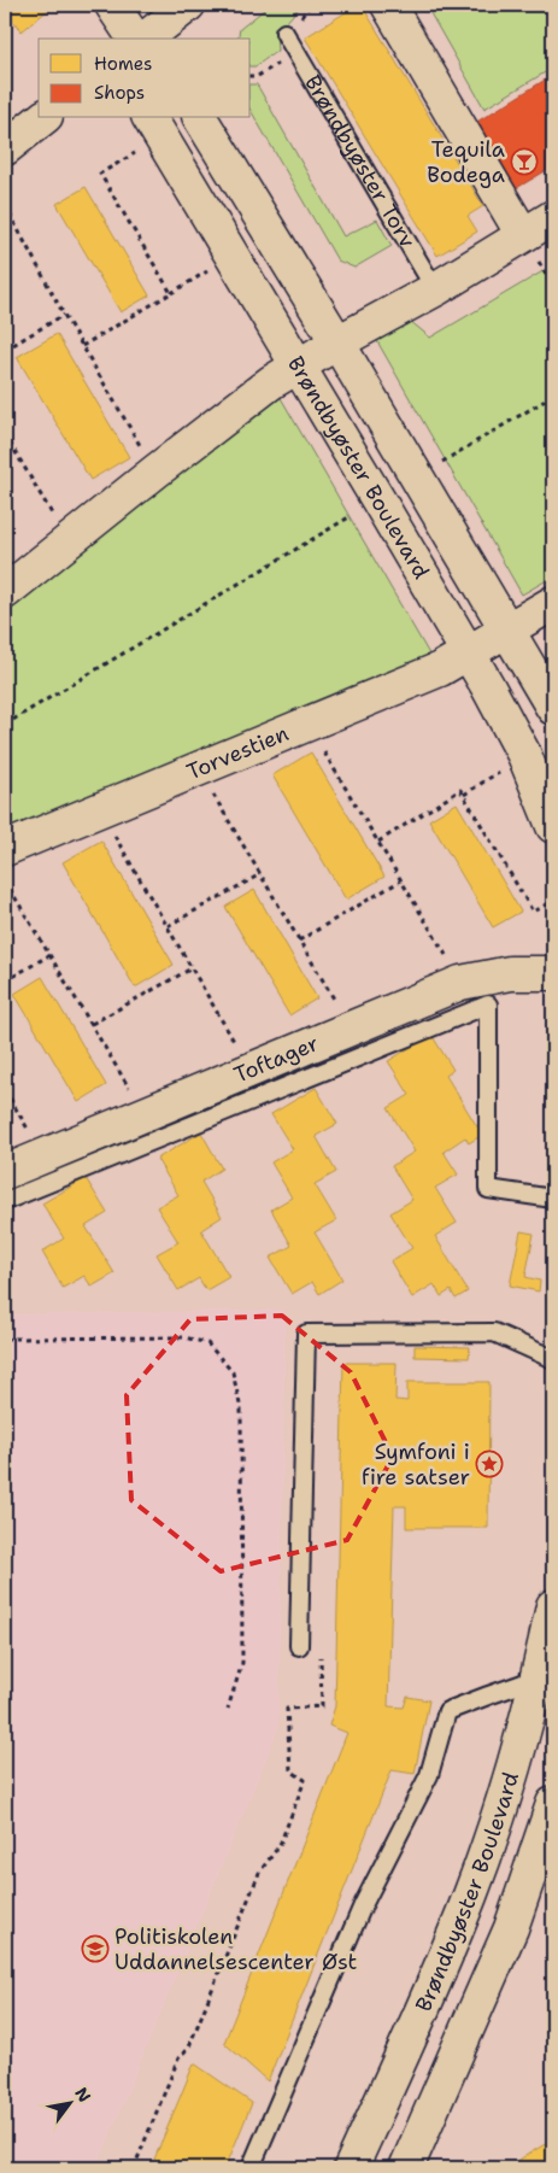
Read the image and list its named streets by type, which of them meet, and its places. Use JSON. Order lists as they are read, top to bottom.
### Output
{
  "streets": {
    "street": ["Brøndbyøster Boulevard", "Torvestien", "Toftager"],
    "lane": ["Brøndbyøster Torv"]
  },
  "crossings": [
    ["Brøndbyøster Boulevard", "Torvestien"]
  ],
  "places": {
    "bar": ["Tequila Bodega"],
    "place": ["Symfoni i fire satser"],
    "school or university": ["Politiskolen Uddannelsescenter Øst"]
  },
  "legend": ["Homes", "Shops"],
  "north": "top right"
}
